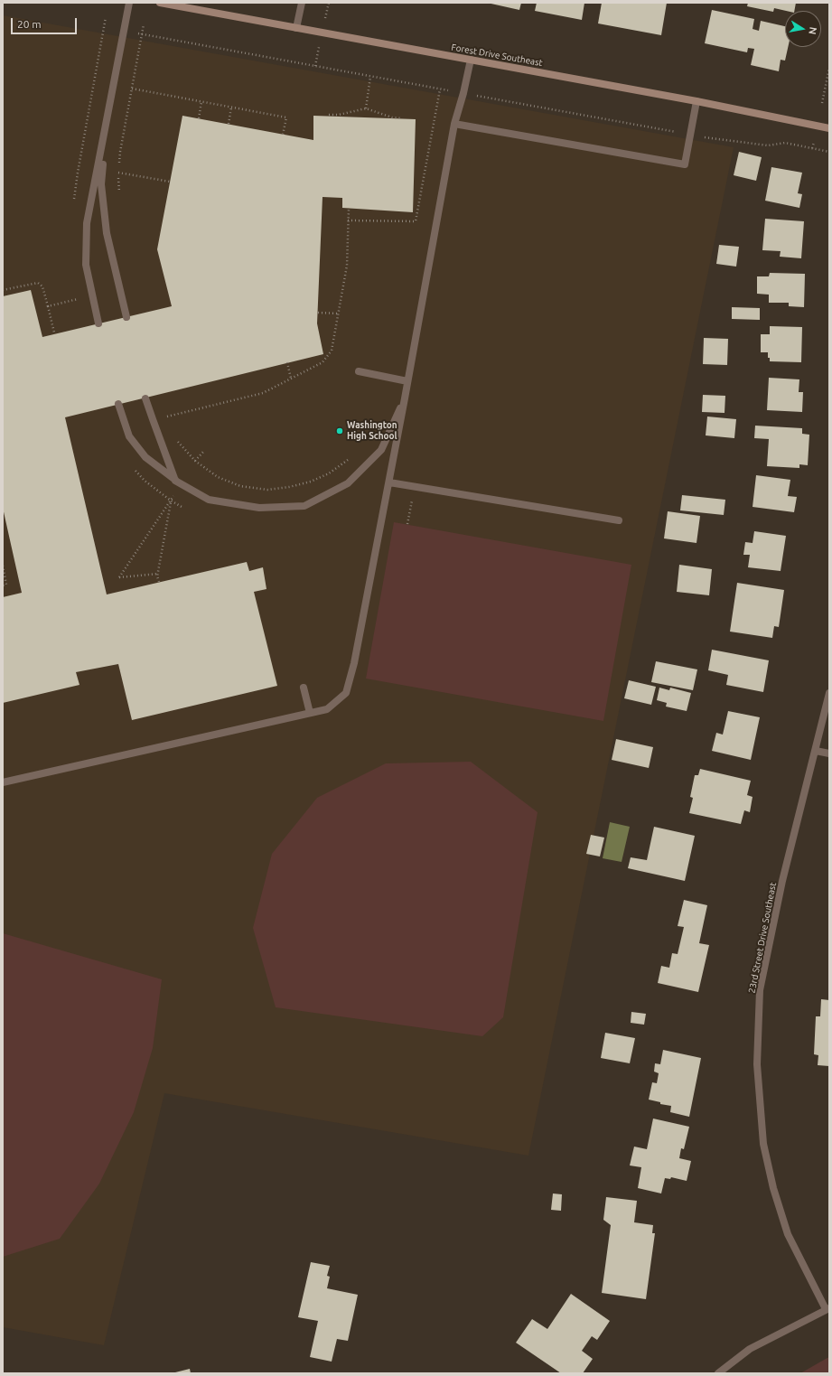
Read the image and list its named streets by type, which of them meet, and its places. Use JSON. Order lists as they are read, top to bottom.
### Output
{
  "streets": {
    "street": ["Forest Drive Southeast", "23rd Street Drive Southeast"]
  },
  "places": ["Washington High School"],
  "scale_bar": "20 m",
  "north": "right"
}
